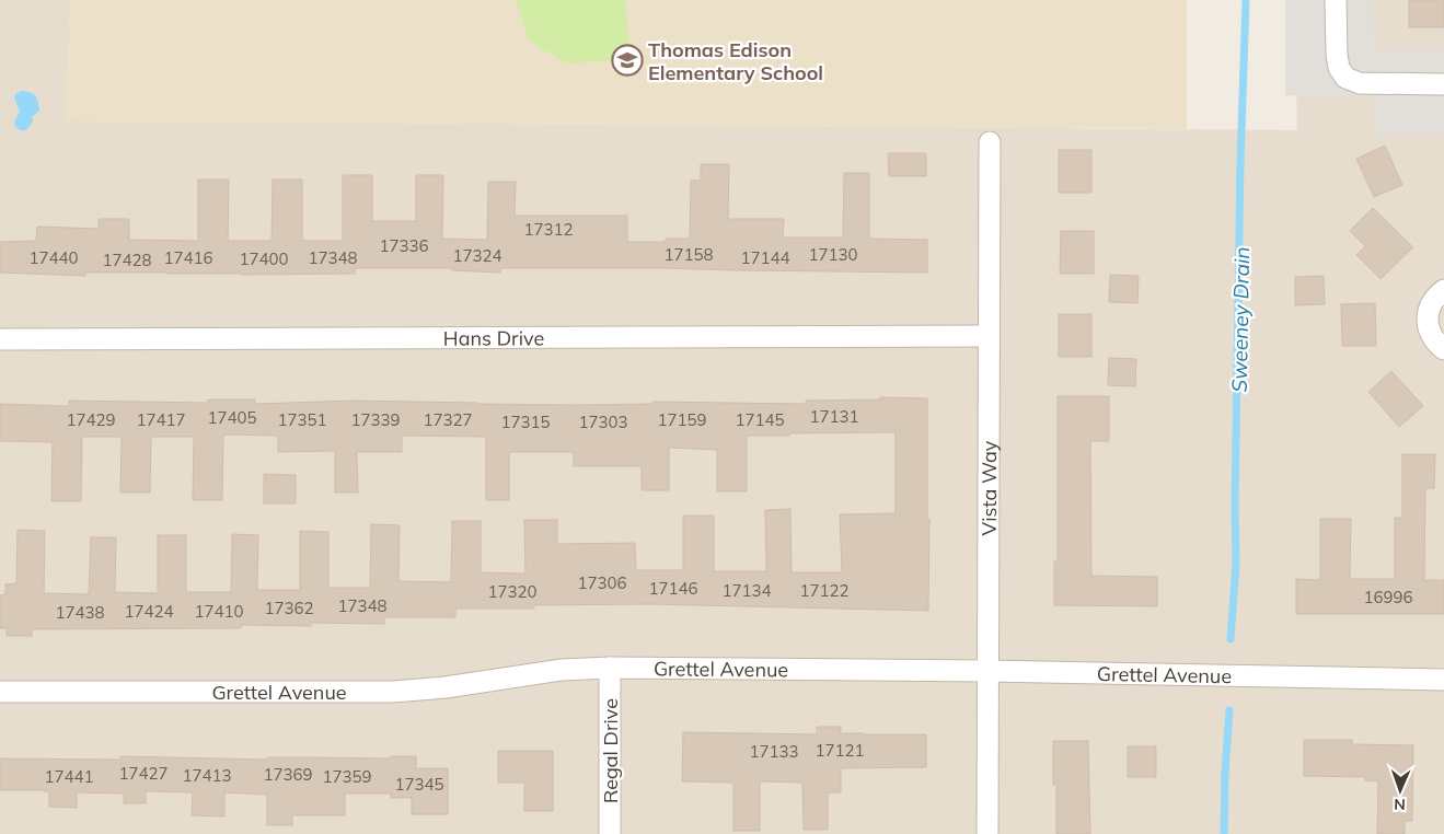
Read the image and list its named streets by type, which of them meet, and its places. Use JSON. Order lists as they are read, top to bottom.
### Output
{
  "streets": {
    "street": [
      "Hans Drive",
      "Vista Way",
      "Grettel Avenue",
      "Regal Drive"
    ]
  },
  "crossings": [
    ["Hans Drive", "Vista Way"],
    ["Vista Way", "Grettel Avenue"],
    ["Grettel Avenue", "Regal Drive"]
  ],
  "water": ["Sweeney Drain"],
  "places": {
    "school or university": ["Thomas Edison Elementary School"]
  },
  "house_numbers": [
    "17312",
    "17336",
    "17158",
    "17130",
    "17324",
    "17440",
    "17416",
    "17348",
    "17144",
    "17400",
    "17428",
    "17131",
    "17405",
    "17429",
    "17417",
    "17351",
    "17339",
    "17327",
    "17159",
    "17145",
    "17315",
    "17303",
    "17306",
    "17146",
    "17134",
    "17122",
    "17320",
    "16996",
    "17348",
    "17362",
    "17424",
    "17410",
    "17438",
    "17121",
    "17133",
    "17427",
    "17369",
    "17413",
    "17441",
    "17359",
    "17345"
  ],
  "north": "bottom"
}
